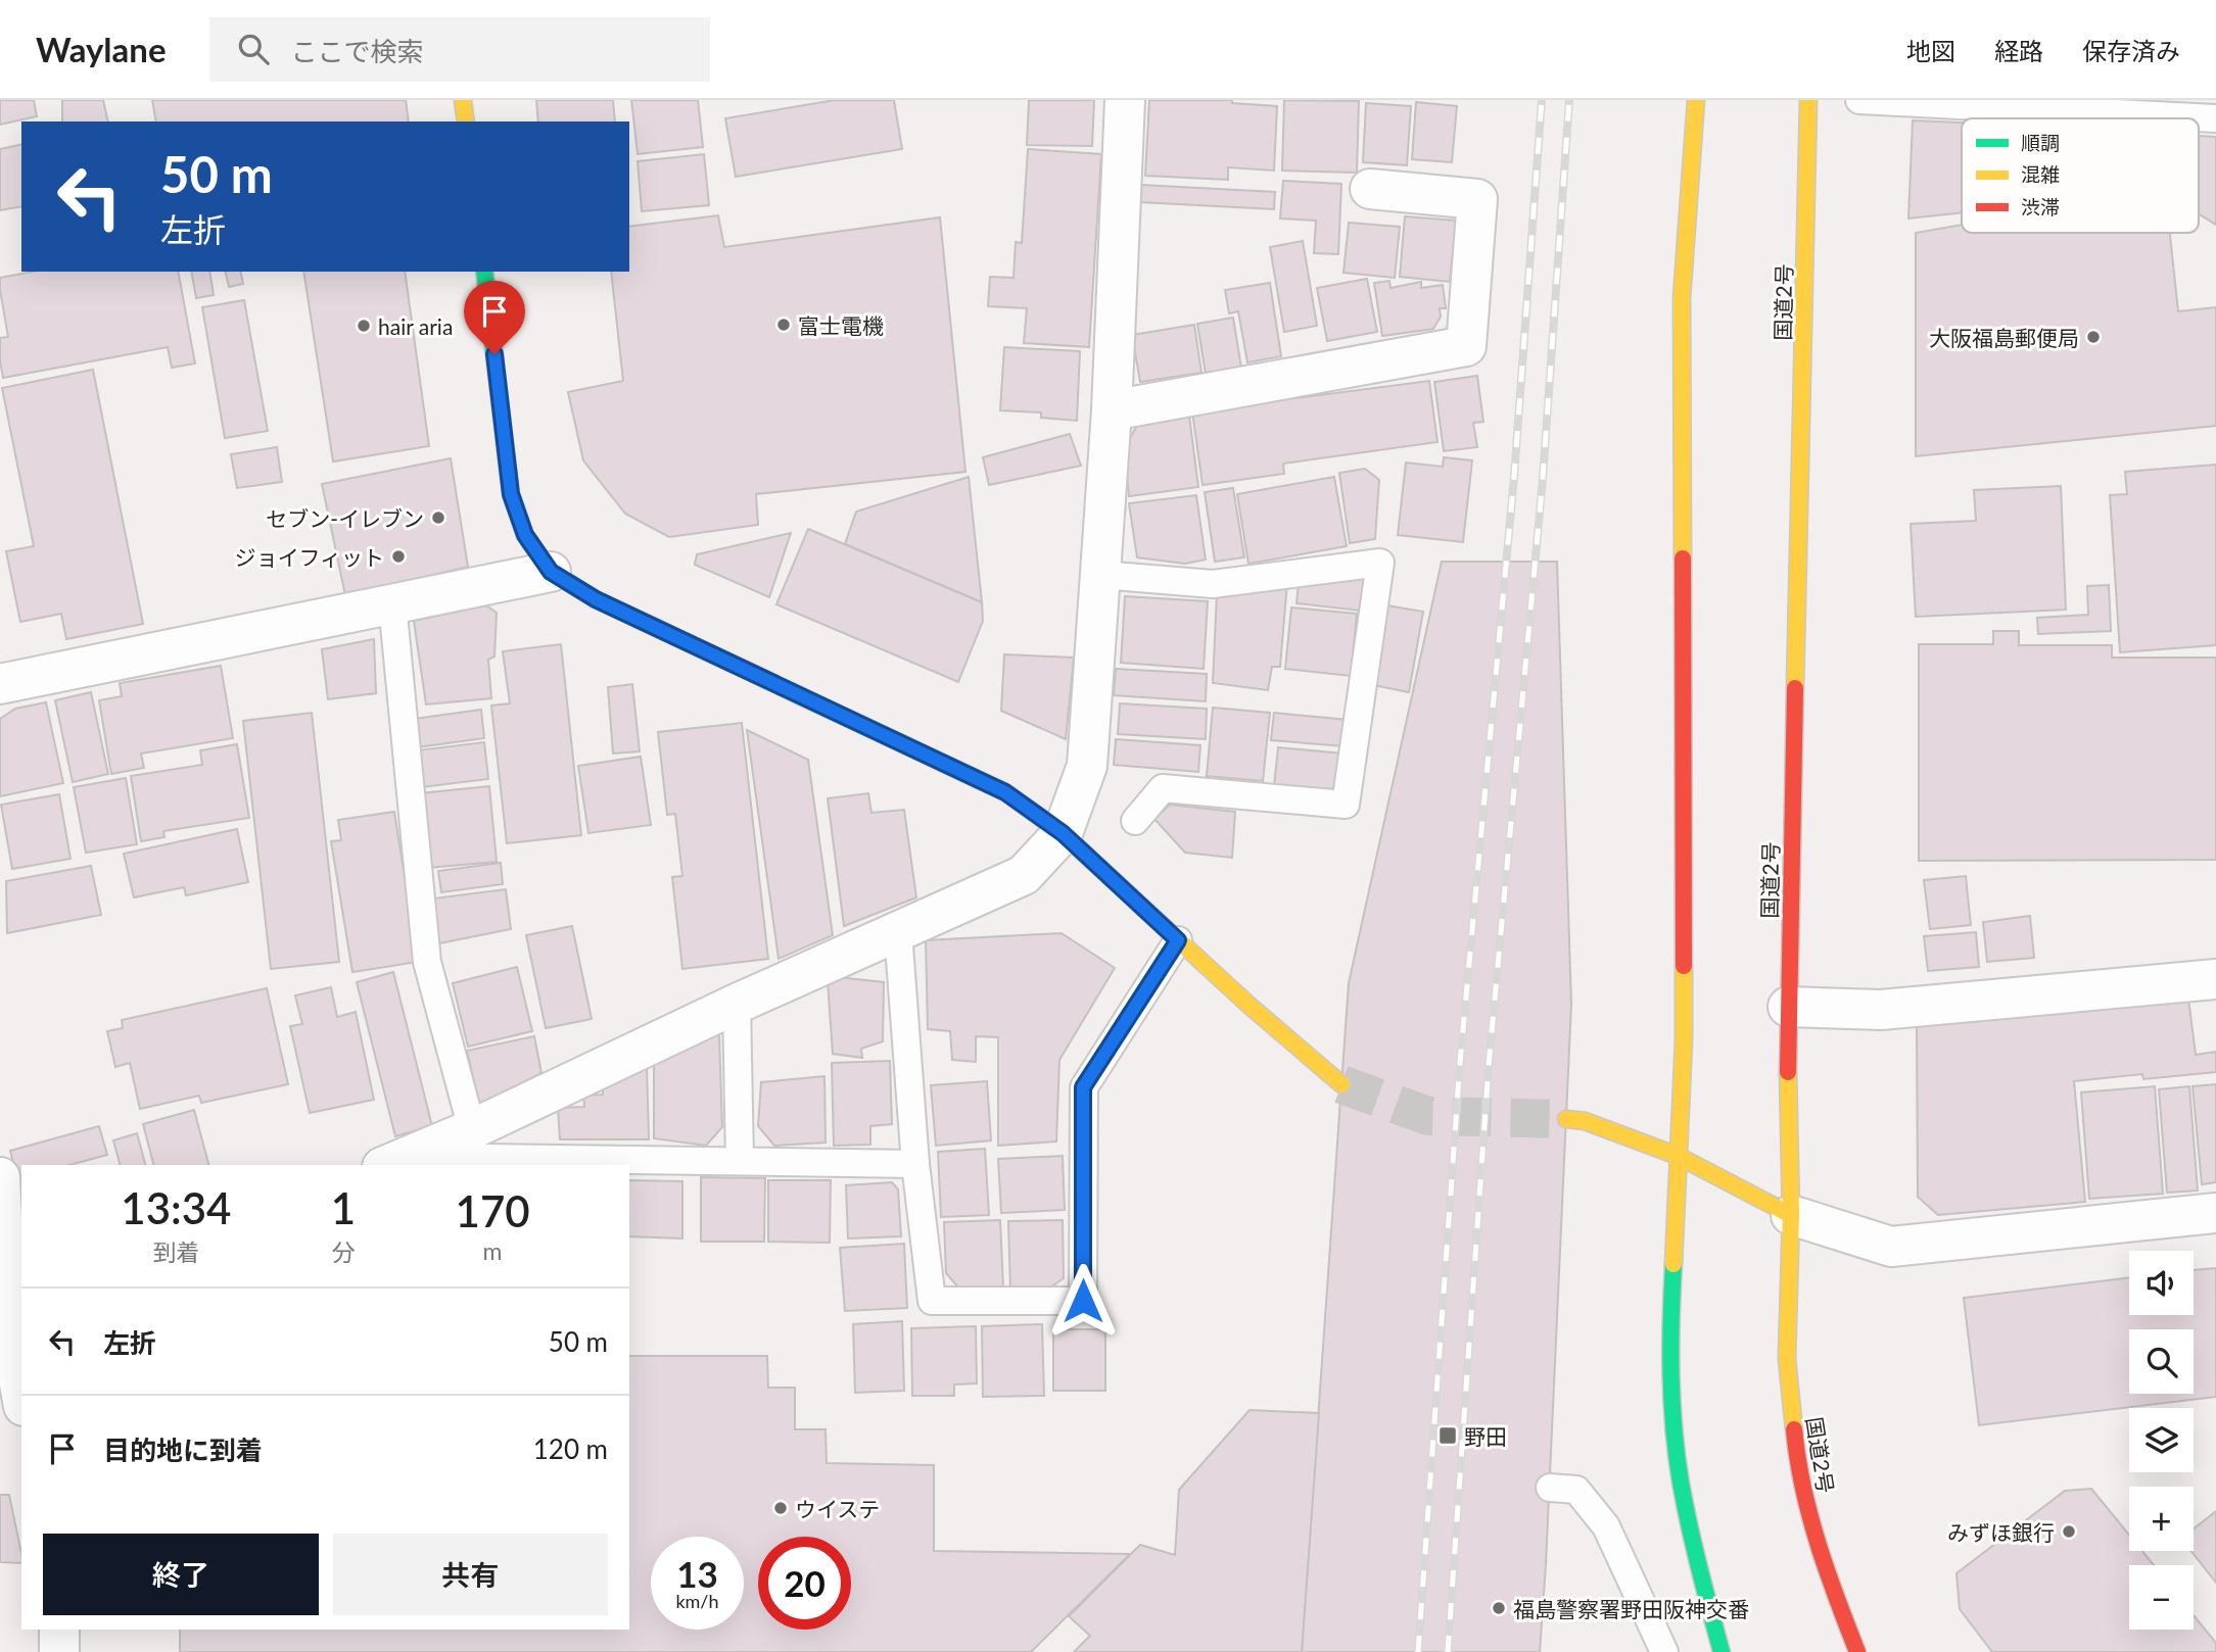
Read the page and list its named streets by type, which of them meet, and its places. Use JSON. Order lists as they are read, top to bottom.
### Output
{
  "streets": {
    "main road": ["国道2号"]
  },
  "places": {
    "other": [
      "富士電機",
      "hair aria",
      "大阪福島郵便局",
      "セブン-イレブン",
      "ジョイフィット",
      "ウイステ",
      "みずほ銀行",
      "福島警察署野田阪神交番"
    ],
    "transit": ["野田"]
  },
  "legend": ["順調", "混雑", "渋滞"],
  "page": {
    "header": "Waylane",
    "search": "ここで検索",
    "nav": ["地図", "経路", "保存済み"],
    "turn": ["50 m", "左折"],
    "eta": [
      "13:34",
      "到着",
      "1",
      "分",
      "170",
      "m"
    ],
    "map_buttons": ["+", "−"],
    "list": [
      {
        "name": "左折",
        "value": "50 m"
      },
      {
        "name": "目的地に到着",
        "value": "120 m"
      }
    ],
    "buttons": ["終了", "共有"],
    "speed": "13 km/h",
    "limit": "20"
  }
}
